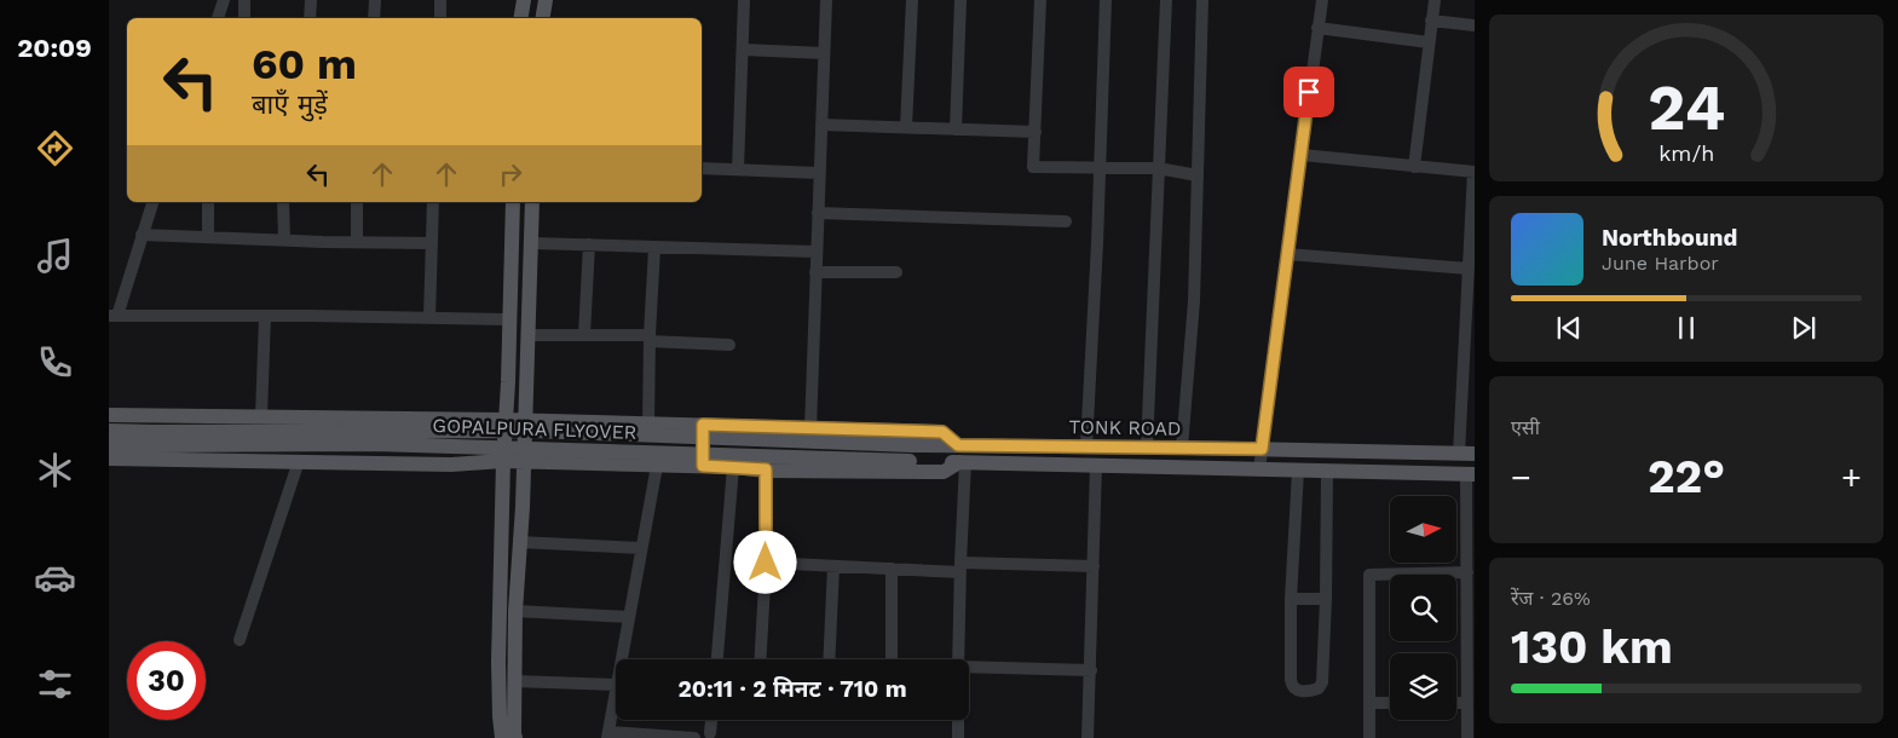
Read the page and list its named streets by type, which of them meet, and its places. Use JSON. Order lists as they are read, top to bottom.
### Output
{
  "streets": {
    "main road": ["TONK ROAD", "GOPALPURA FLYOVER"]
  },
  "crossings": [
    ["TONK ROAD", "GOPALPURA FLYOVER"]
  ],
  "north": "right",
  "page": {
    "tabs": "20:09",
    "turn": ["60 m", "बाएँ मुड़ें"],
    "song": ["Northbound", "June Harbor"],
    "tile": [
      "एसी",
      ["रेंज · 26%", "130 km"]
    ],
    "heat": ["−", "22°", "+"],
    "limit": "30",
    "trip": "20:11 · 2 मिनट · 710 m",
    "gauge": ["24", "km/h"]
  }
}
